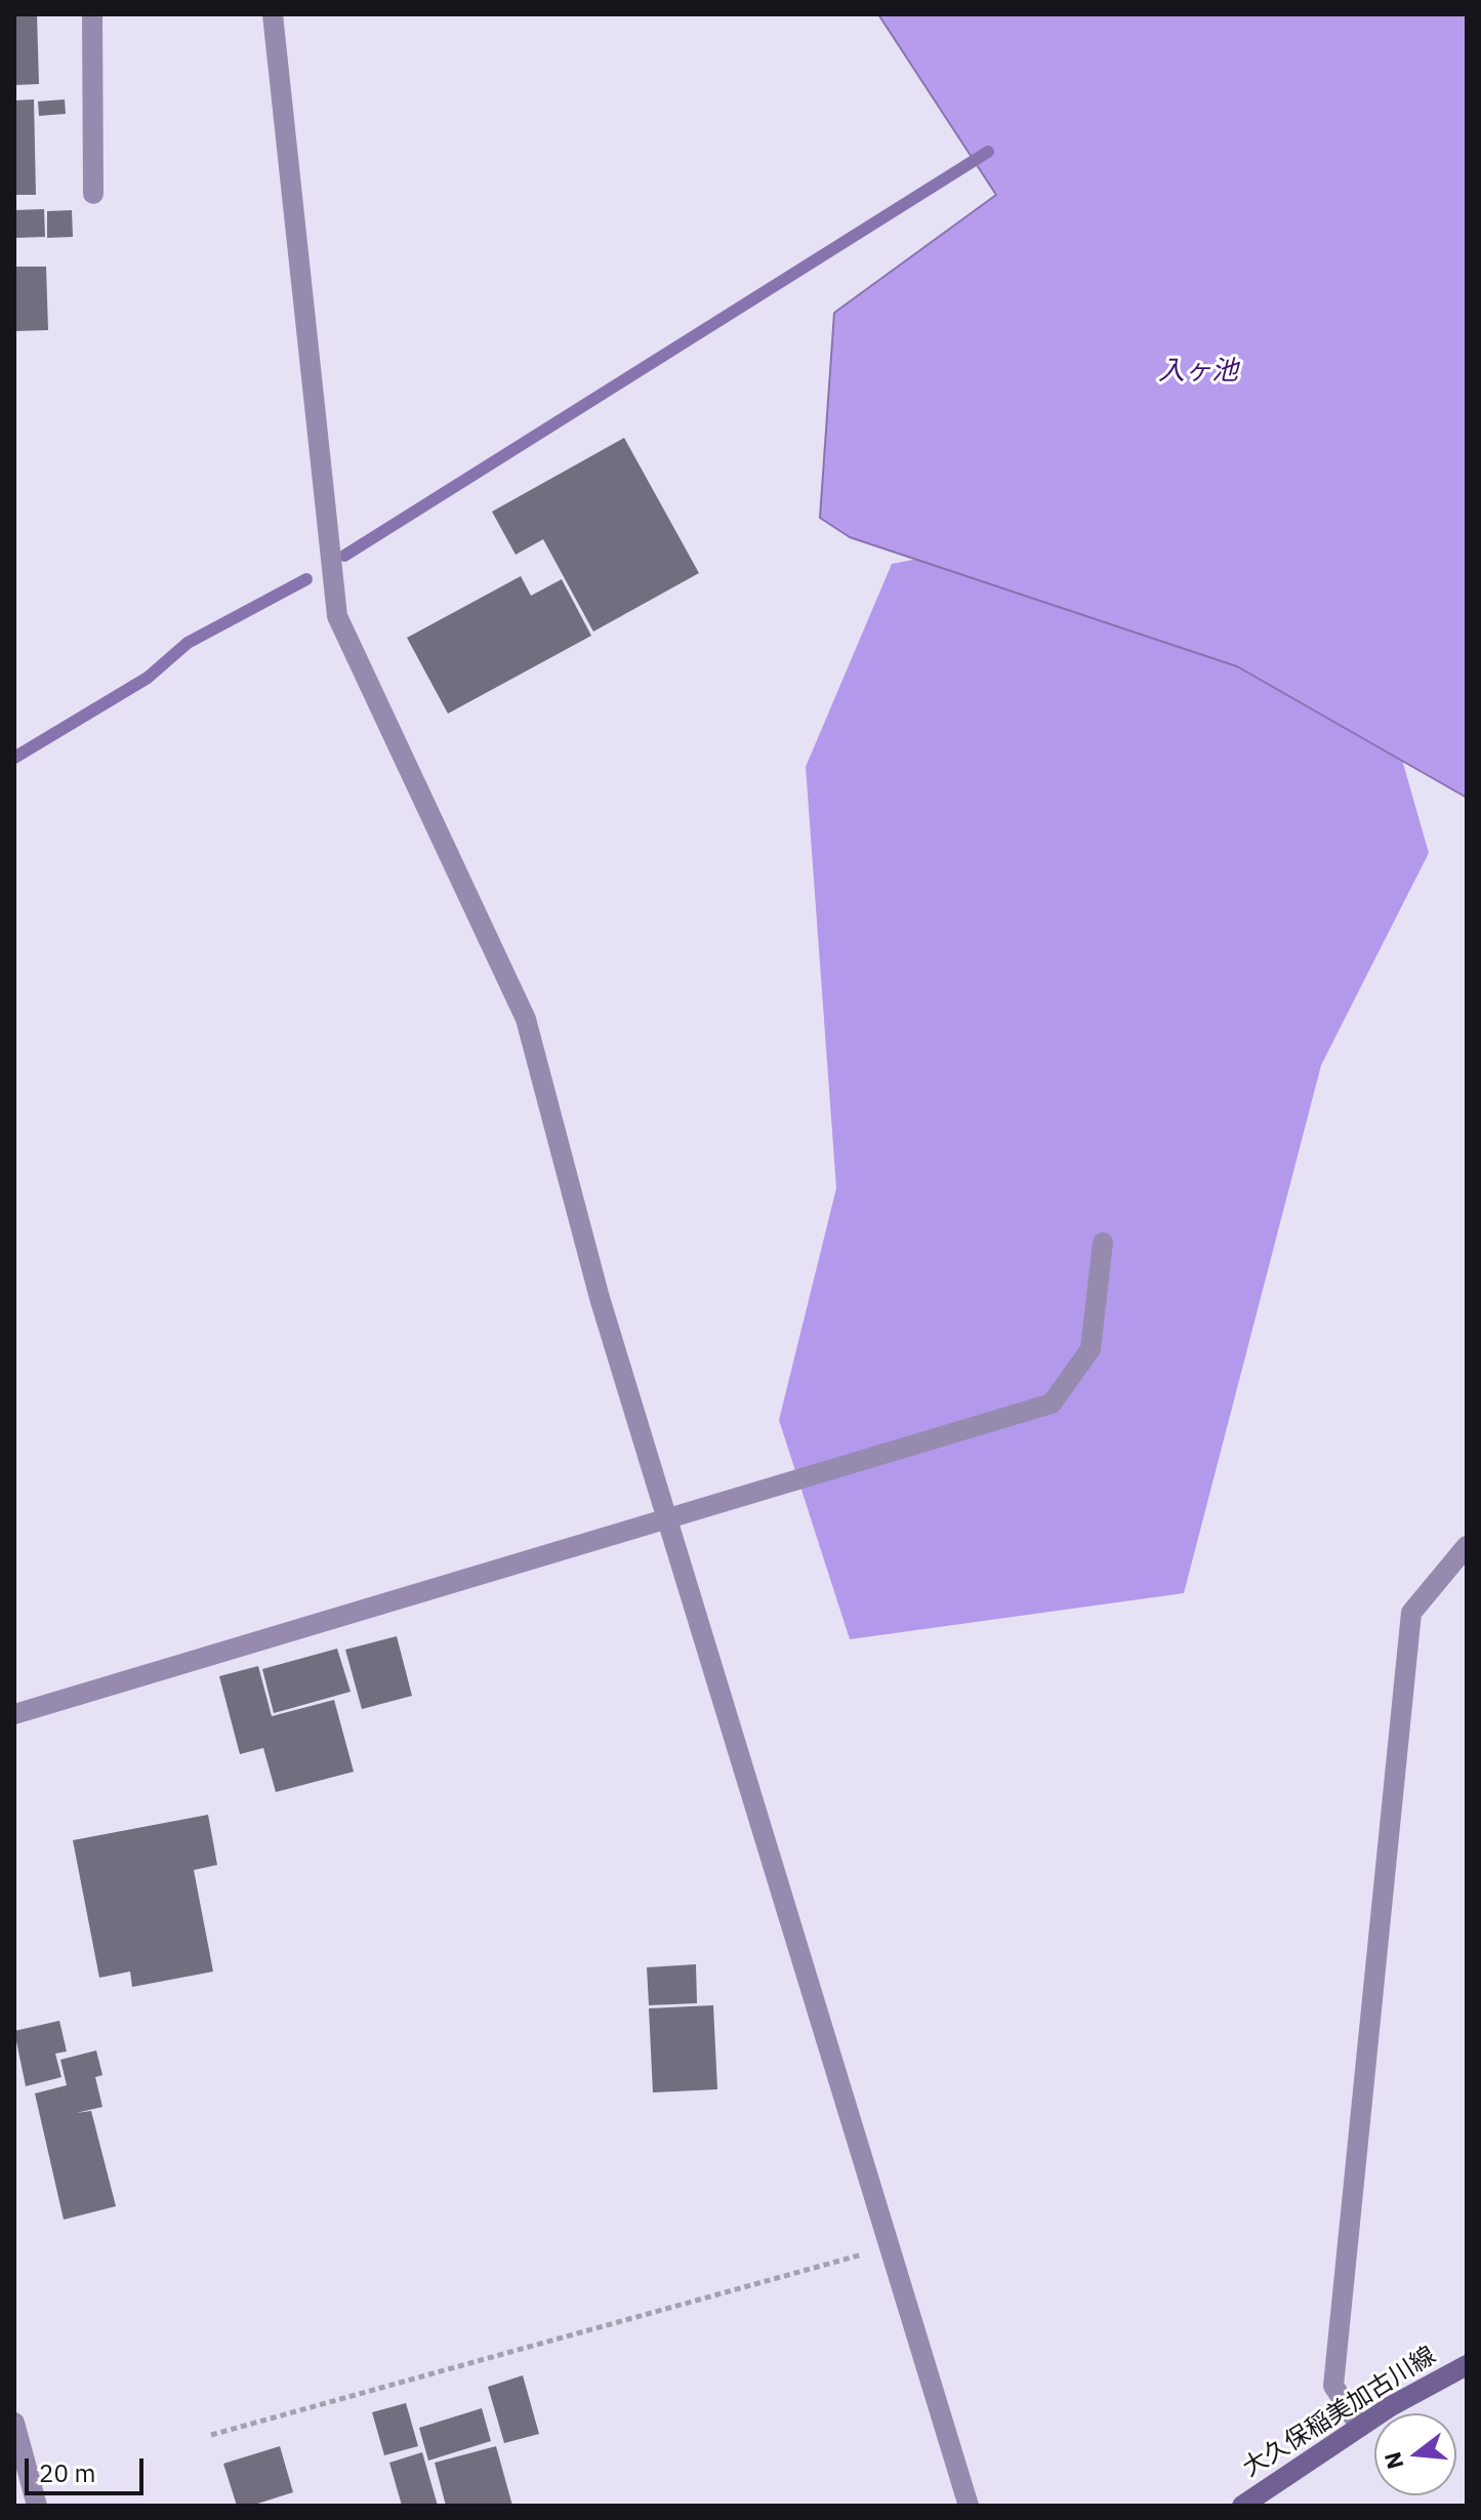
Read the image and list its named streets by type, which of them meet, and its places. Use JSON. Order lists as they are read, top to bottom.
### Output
{
  "streets": {
    "main road": ["大久保稲美加古川線"]
  },
  "water": ["入ヶ池"],
  "scale_bar": "20 m",
  "north": "left"
}
